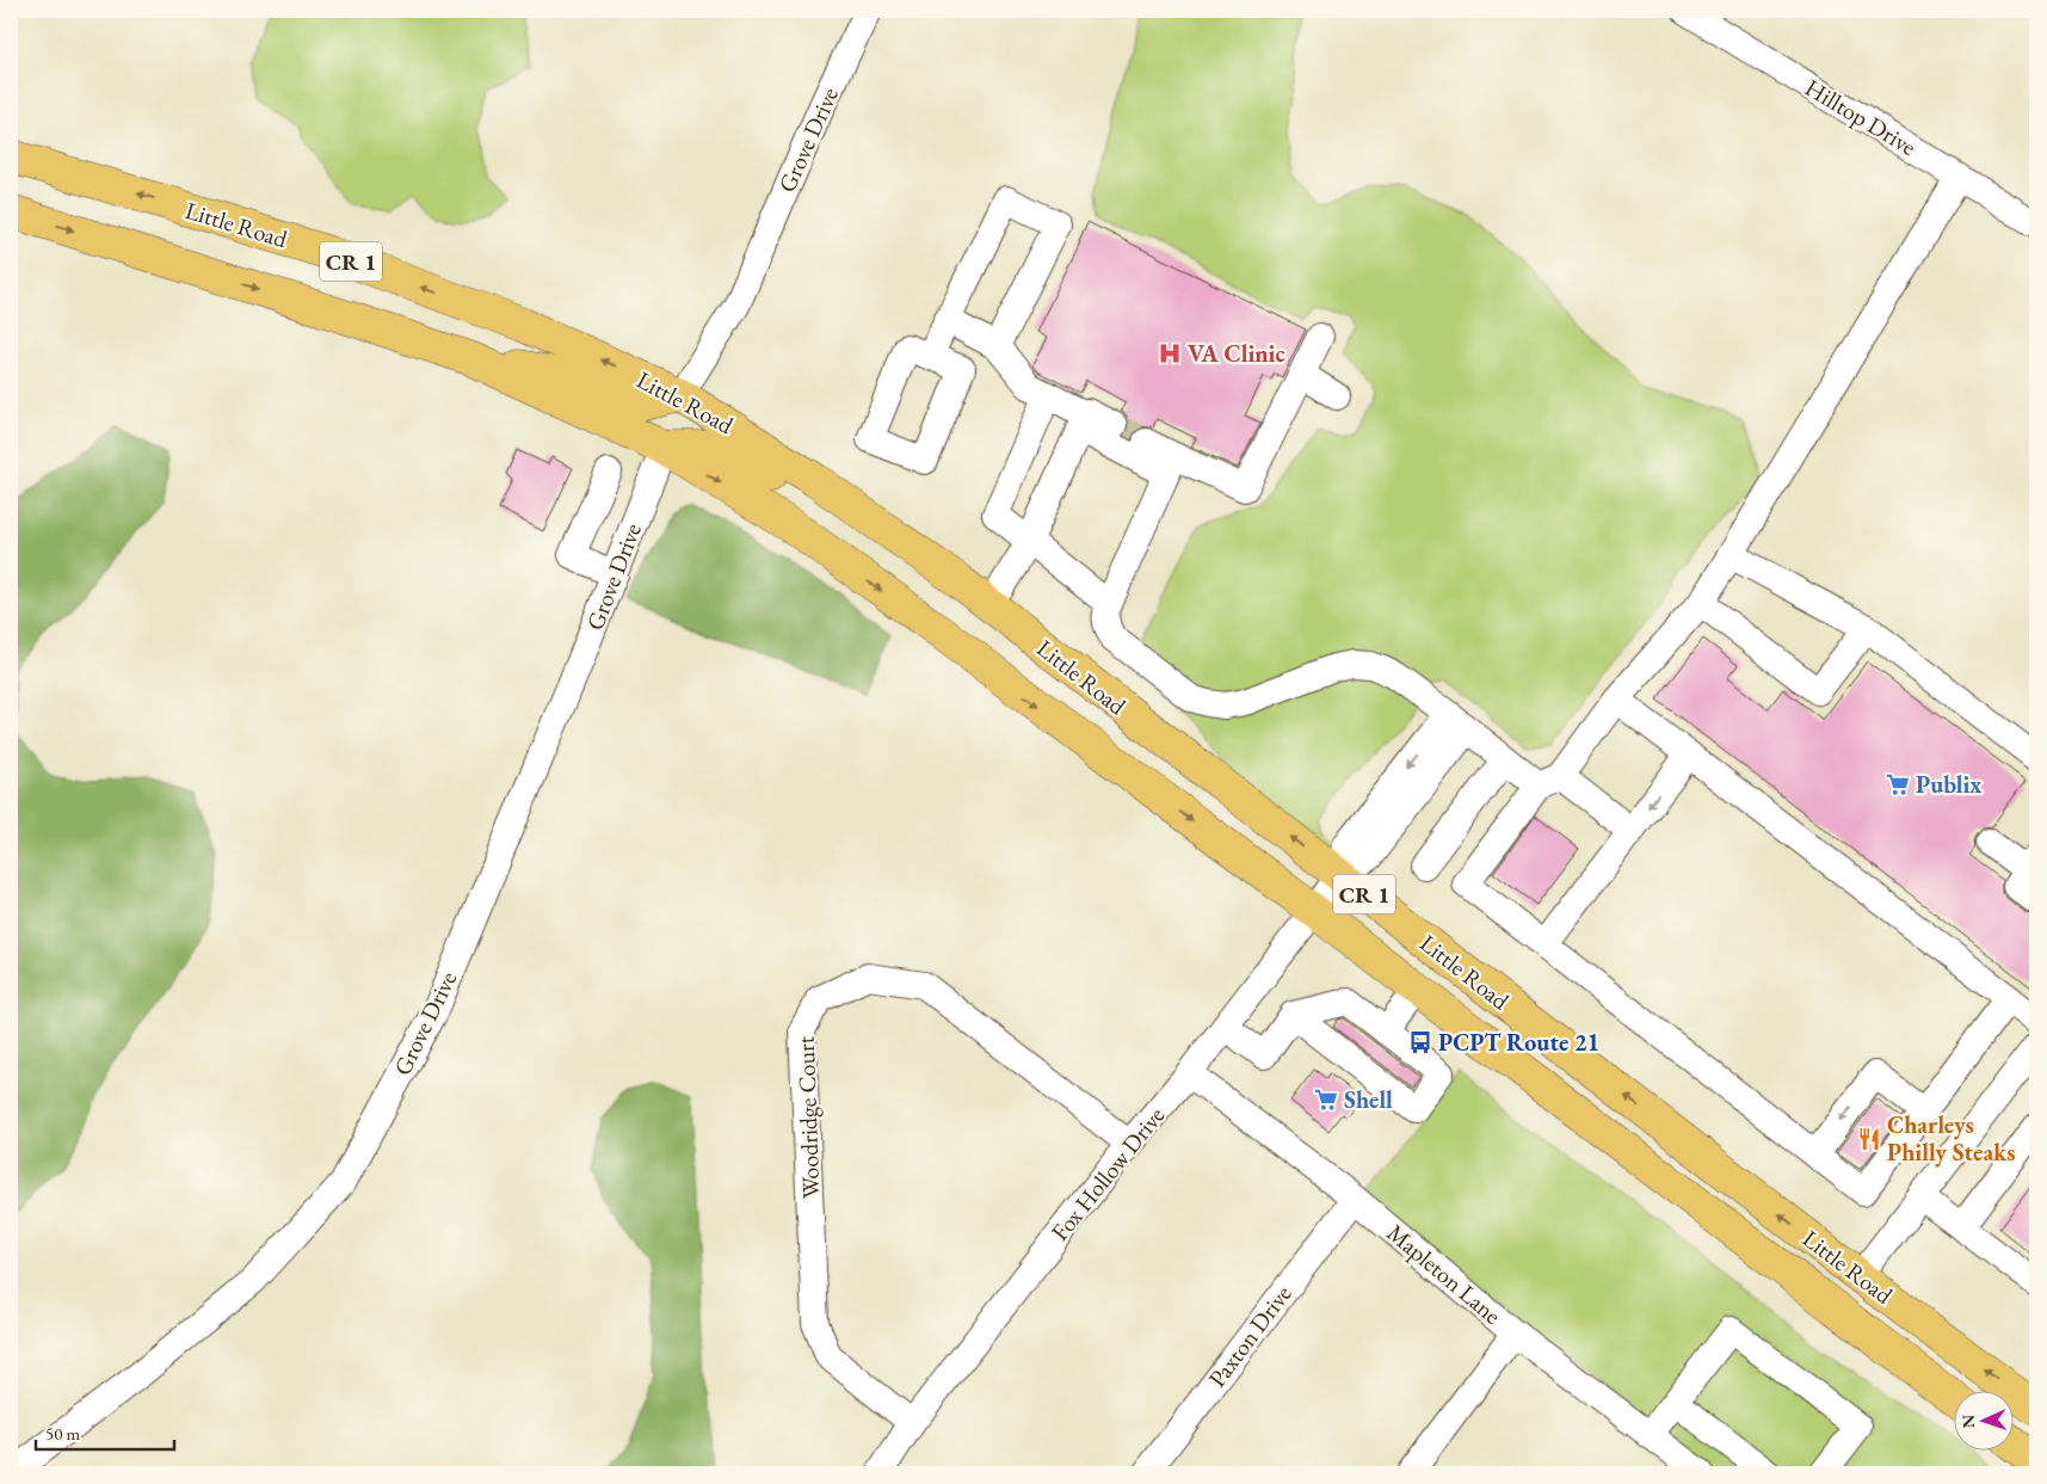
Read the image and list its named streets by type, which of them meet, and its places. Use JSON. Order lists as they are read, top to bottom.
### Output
{
  "streets": {
    "main road": ["Little Road", "CR 1"],
    "street": [
      "Hilltop Drive",
      "Grove Drive",
      "Woodridge Court",
      "Fox Hollow Drive",
      "Mapleton Lane",
      "Paxton Drive"
    ]
  },
  "crossings": [
    ["Grove Drive", "Little Road"],
    ["Little Road", "Fox Hollow Drive"],
    ["Woodridge Court", "Fox Hollow Drive"],
    ["Fox Hollow Drive", "Mapleton Lane"],
    ["Mapleton Lane", "Paxton Drive"]
  ],
  "places": {
    "hospital": ["VA Clinic"],
    "supermarket": ["Publix", "Shell"],
    "bus stop": ["PCPT Route 21"],
    "restaurant": ["Charleys Philly Steaks"]
  },
  "scale_bar": "50 m",
  "north": "left"
}
